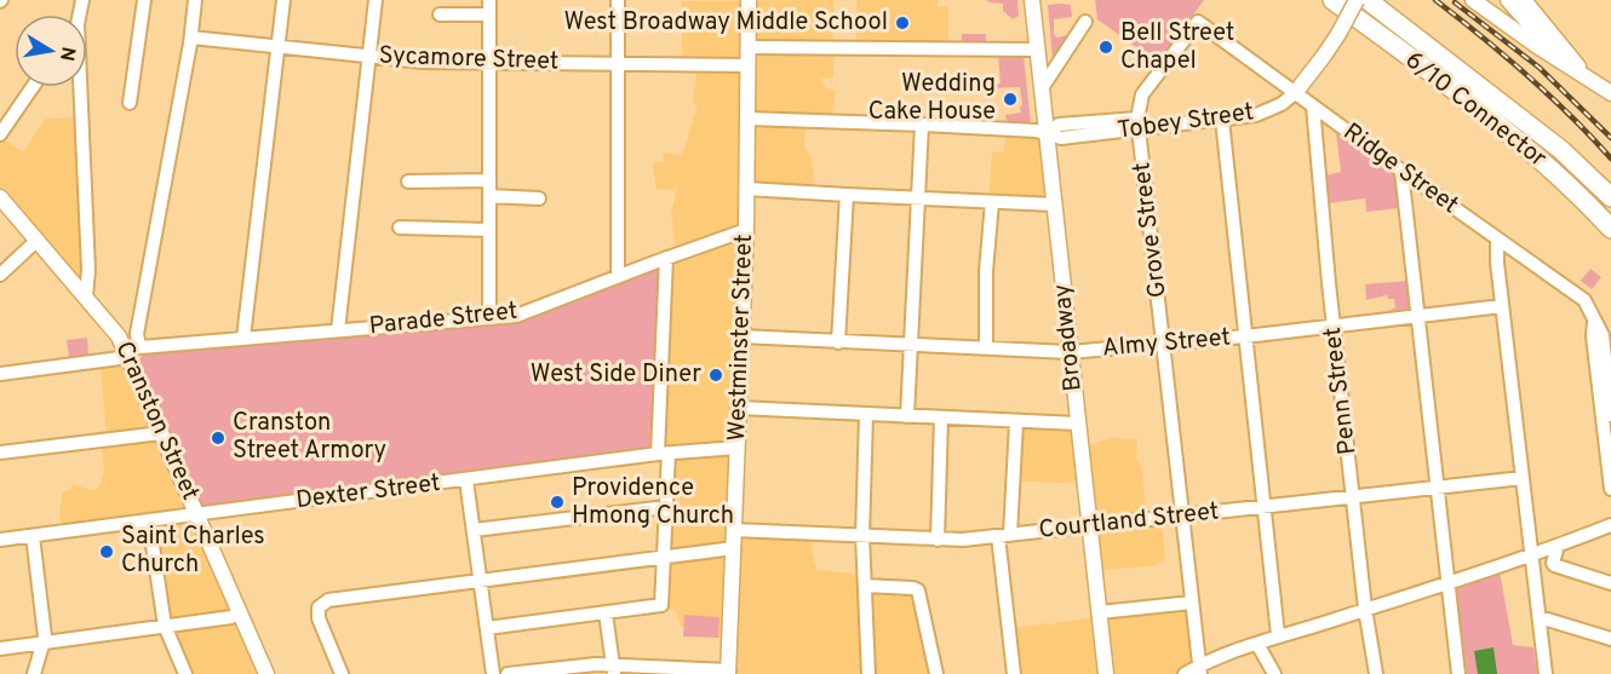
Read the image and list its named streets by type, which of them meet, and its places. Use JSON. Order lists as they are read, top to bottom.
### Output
{
  "streets": {
    "highway": ["6/10 Connector"],
    "main road": [
      "Tobey Street",
      "Westminster Street",
      "Broadway",
      "Cranston Street"
    ],
    "street": [
      "Sycamore Street",
      "Ridge Street",
      "Grove Street",
      "Parade Street",
      "Almy Street",
      "Penn Street",
      "Dexter Street",
      "Courtland Street"
    ]
  },
  "crossings": [
    ["Sycamore Street", "Westminster Street"],
    ["Tobey Street", "Ridge Street"],
    ["Tobey Street", "Grove Street"],
    ["Tobey Street", "Westminster Street"],
    ["Tobey Street", "Broadway"],
    ["Ridge Street", "Grove Street"],
    ["Ridge Street", "Penn Street"],
    ["Grove Street", "Almy Street"],
    ["Grove Street", "Courtland Street"],
    ["Parade Street", "Westminster Street"],
    ["Parade Street", "Cranston Street"],
    ["Westminster Street", "Almy Street"],
    ["Westminster Street", "Dexter Street"],
    ["Westminster Street", "Courtland Street"],
    ["Broadway", "Almy Street"],
    ["Broadway", "Courtland Street"],
    ["Almy Street", "Penn Street"],
    ["Penn Street", "Courtland Street"],
    ["Cranston Street", "Dexter Street"]
  ],
  "places": [
    "West Broadway Middle School",
    "Bell Street Chapel",
    "Wedding Cake House",
    "West Side Diner",
    "Cranston Street Armory",
    "Providence Hmong Church",
    "Saint Charles Church"
  ],
  "north": "right"
}
